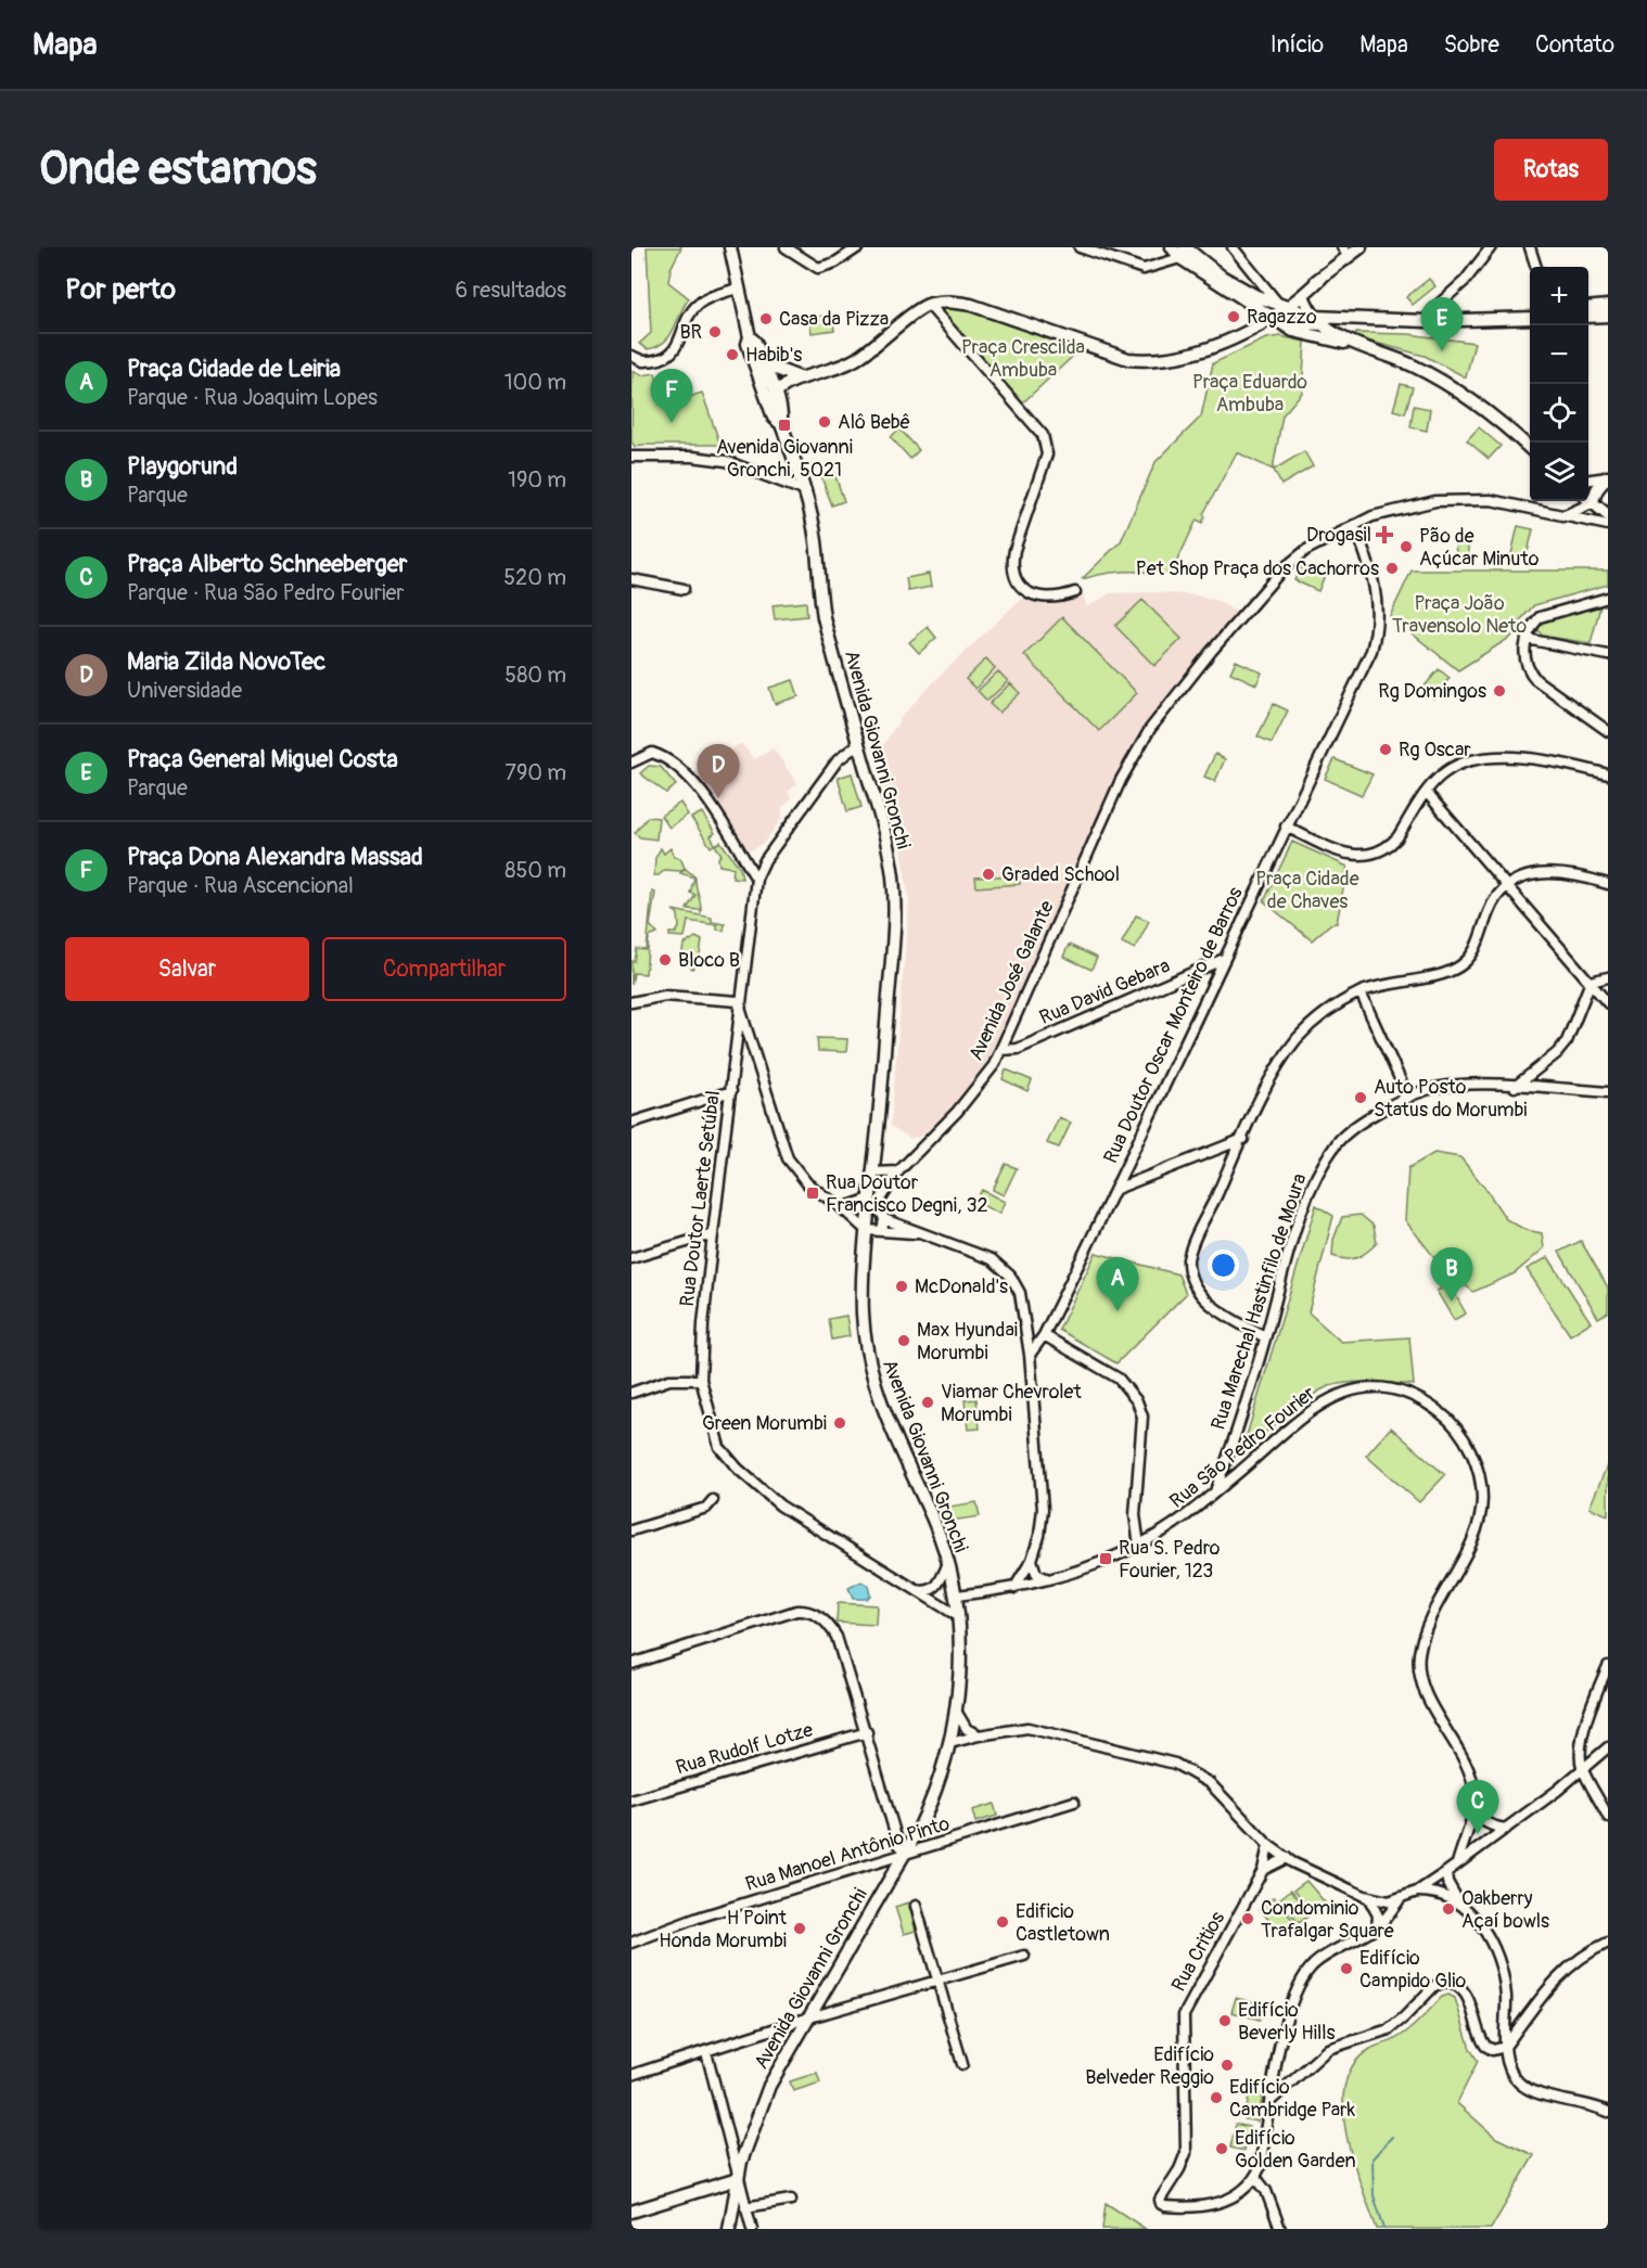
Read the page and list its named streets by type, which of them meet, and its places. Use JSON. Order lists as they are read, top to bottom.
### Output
{
  "streets": {
    "main road": ["Avenida Giovanni Gronchi"],
    "street": [
      "Avenida José Galante",
      "Rua David Gebara",
      "Rua Doutor Oscar Monteiro de Barros",
      "Rua Doutor Laerte Setúbal",
      "Rua Marechal Hastinfilo de Moura",
      "Rua São Pedro Fourier",
      "Rua Rudolf Lotze",
      "Rua Manoel Antônio Pinto",
      "Rua Critios"
    ]
  },
  "crossings": [
    ["Avenida Giovanni Gronchi", "Rua Doutor Laerte Setúbal"],
    ["Avenida Giovanni Gronchi", "Rua São Pedro Fourier"],
    ["Avenida Giovanni Gronchi", "Rua Manoel Antônio Pinto"],
    ["Avenida José Galante", "Rua David Gebara"],
    ["Avenida José Galante", "Rua Doutor Oscar Monteiro de Barros"],
    ["Rua David Gebara", "Rua Doutor Oscar Monteiro de Barros"],
    ["Rua Marechal Hastinfilo de Moura", "Rua São Pedro Fourier"]
  ],
  "parks": [
    "Praça Crescilda Ambuba",
    "Praça Eduardo Ambuba",
    "Praça João Travensolo Neto",
    "Praça Cidade de Chaves"
  ],
  "places": {
    "other": [
      "Ragazzo",
      "Casa da Pizza",
      "BR",
      "Habib's",
      "Alô Bebê",
      "Pão de Açúcar Minuto",
      "Pet Shop Praça dos Cachorros",
      "Rg Domingos",
      "Rg Oscar",
      "Graded School",
      "Bloco B",
      "Auto Posto Status do Morumbi",
      "McDonald's",
      "Max Hyundai Morumbi",
      "Viamar Chevrolet Morumbi",
      "Green Morumbi",
      "Oakberry Açaí bowls",
      "Condominio Trafalgar Square",
      "Edificio Castletown",
      "H Point Honda Morumbi",
      "Edifício Campido Glio",
      "Edifício Beverly Hills",
      "Edifício Belveder Reggio",
      "Edifício Cambridge Park",
      "Edifício Golden Garden"
    ],
    "transit": ["Avenida Giovanni Gronchi, 5021", "Rua Doutor Francisco Degni, 32", "Rua S. Pedro Fourier, 123"],
    "health": ["Drogasil"]
  },
  "page": {
    "header": "Mapa",
    "nav": [
      "Início",
      "Mapa",
      "Sobre",
      "Contato"
    ],
    "buttons": [
      "Rotas",
      ["Salvar", "Compartilhar"]
    ],
    "title": "Onde estamos",
    "heading": ["Por perto", "6 resultados"],
    "map_buttons": ["+", "−"],
    "pins": [
      "E",
      "F",
      "D",
      "B",
      "A",
      "C"
    ],
    "list": [
      {
        "mark": "A",
        "name": "Praça Cidade de Leiria",
        "note": "Parque · Rua Joaquim Lopes",
        "value": "100 m"
      },
      {
        "mark": "B",
        "name": "Playgorund",
        "note": "Parque",
        "value": "190 m"
      },
      {
        "mark": "C",
        "name": "Praça Alberto Schneeberger",
        "note": "Parque · Rua São Pedro Fourier",
        "value": "520 m"
      },
      {
        "mark": "D",
        "name": "Maria Zilda NovoTec",
        "note": "Universidade",
        "value": "580 m"
      },
      {
        "mark": "E",
        "name": "Praça General Miguel Costa",
        "note": "Parque",
        "value": "790 m"
      },
      {
        "mark": "F",
        "name": "Praça Dona Alexandra Massad",
        "note": "Parque · Rua Ascencional",
        "value": "850 m"
      }
    ]
  }
}
